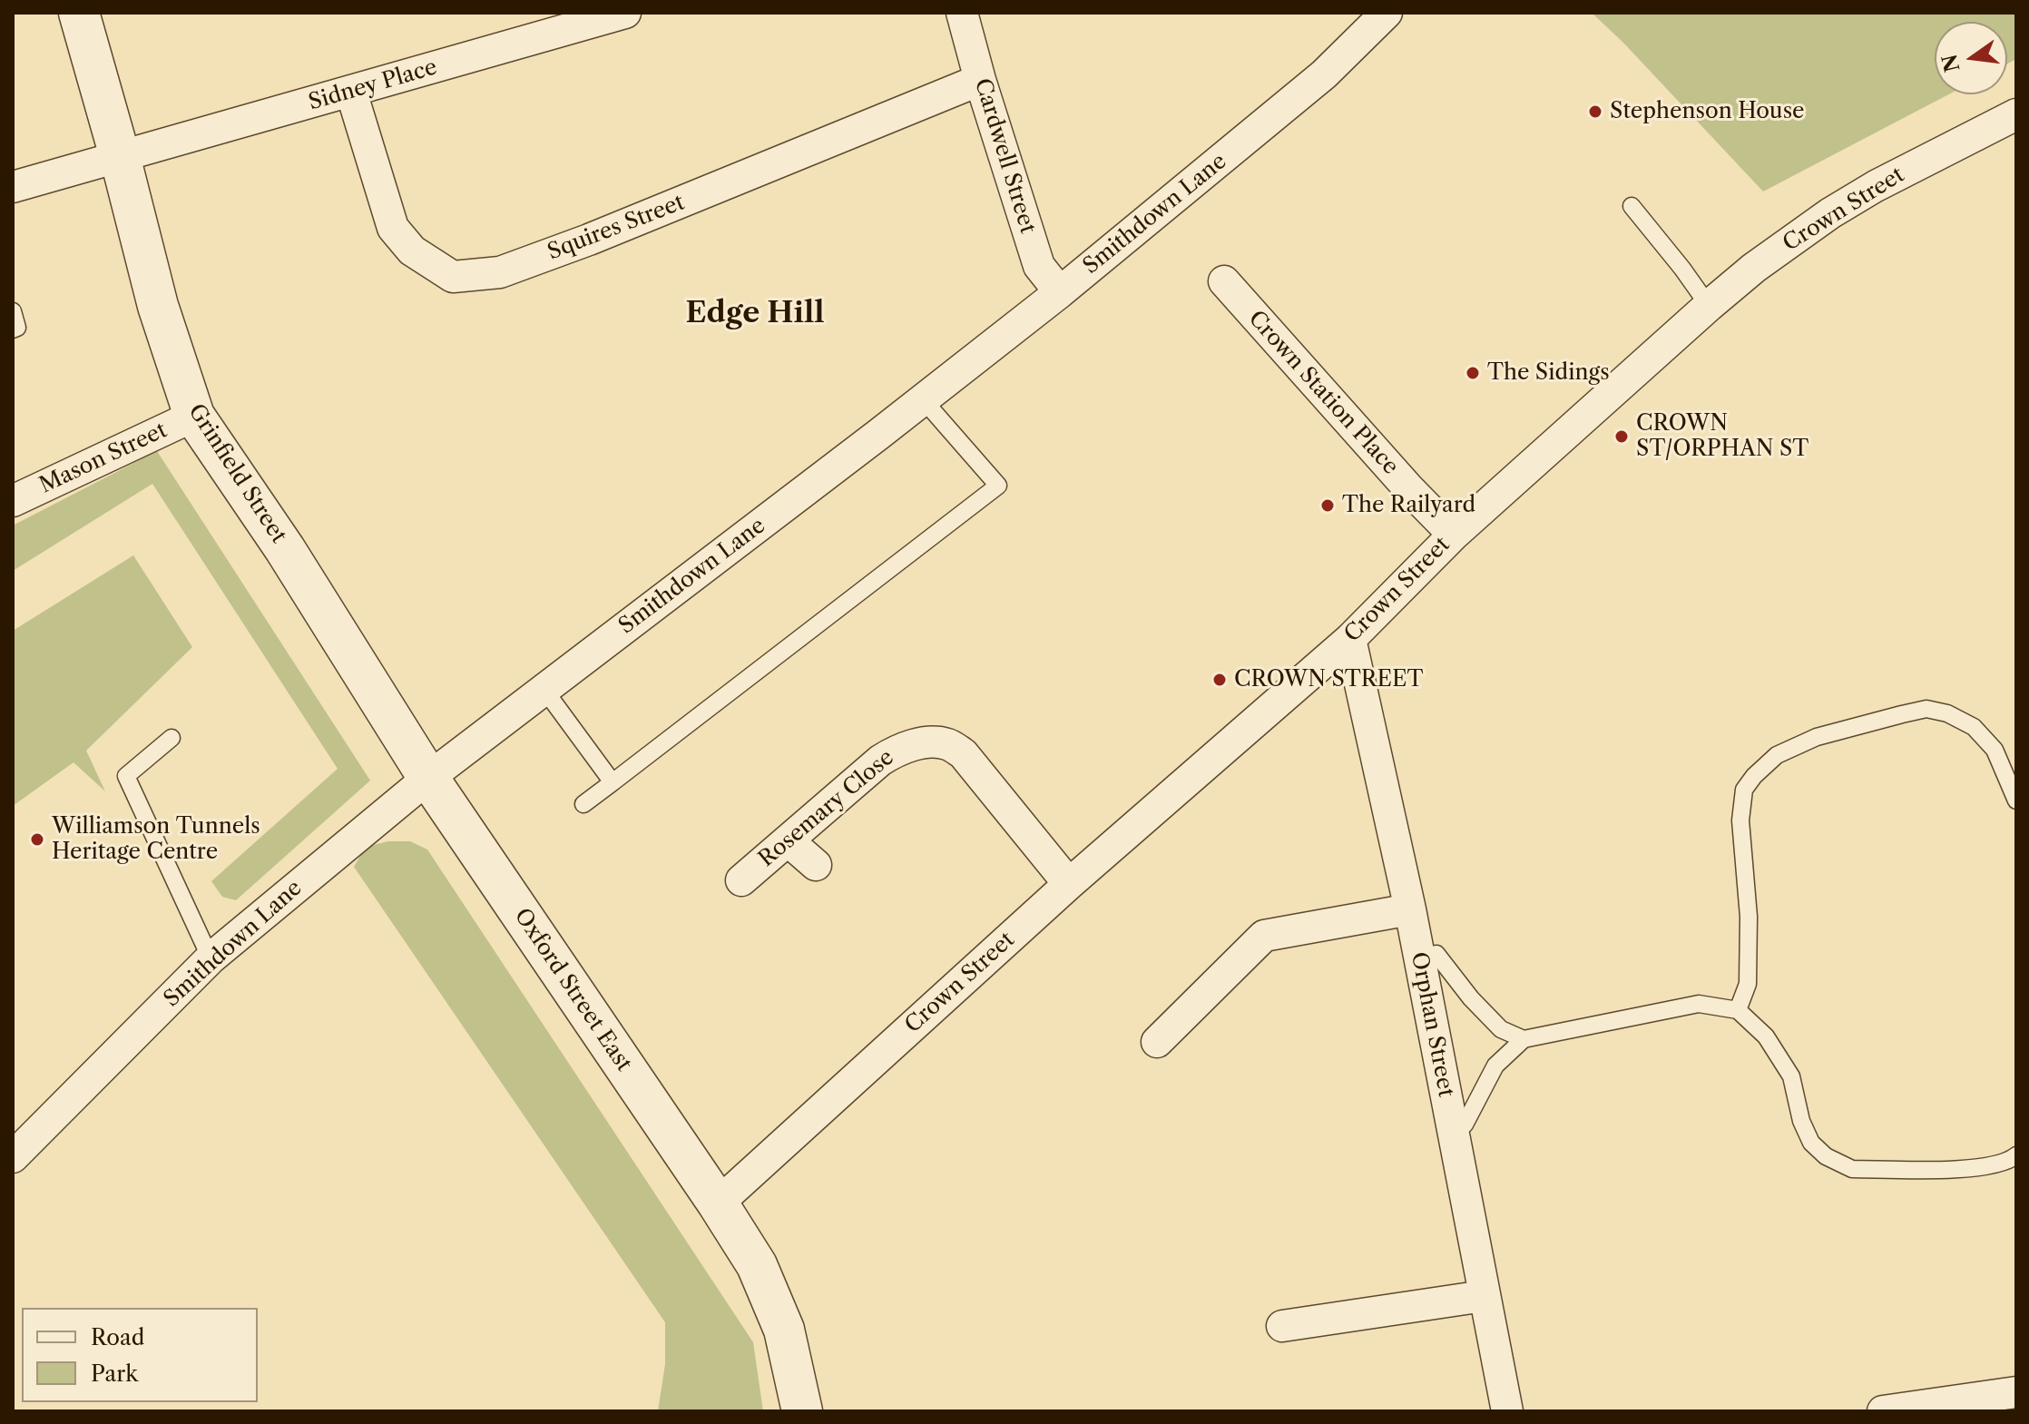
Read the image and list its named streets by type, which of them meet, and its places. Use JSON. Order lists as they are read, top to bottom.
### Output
{
  "streets": {
    "street": [
      "Sidney Place",
      "Cardwell Street",
      "Crown Street",
      "Smithdown Lane",
      "Squires Street",
      "Crown Station Place",
      "Mason Street",
      "Grinfield Street",
      "Rosemary Close",
      "Oxford Street East",
      "Orphan Street"
    ]
  },
  "crossings": [
    ["Sidney Place", "Squires Street"],
    ["Sidney Place", "Grinfield Street"],
    ["Cardwell Street", "Smithdown Lane"],
    ["Cardwell Street", "Squires Street"],
    ["Crown Street", "Crown Station Place"],
    ["Crown Street", "Rosemary Close"],
    ["Crown Street", "Oxford Street East"],
    ["Crown Street", "Orphan Street"],
    ["Smithdown Lane", "Grinfield Street"],
    ["Smithdown Lane", "Oxford Street East"],
    ["Mason Street", "Grinfield Street"],
    ["Grinfield Street", "Oxford Street East"]
  ],
  "districts": ["Edge Hill"],
  "places": [
    "Stephenson House",
    "The Sidings",
    "CROWN ST/ORPHAN ST",
    "The Railyard",
    "CROWN STREET",
    "Williamson Tunnels Heritage Centre"
  ],
  "legend": ["Road", "Park"],
  "north": "left"
}
